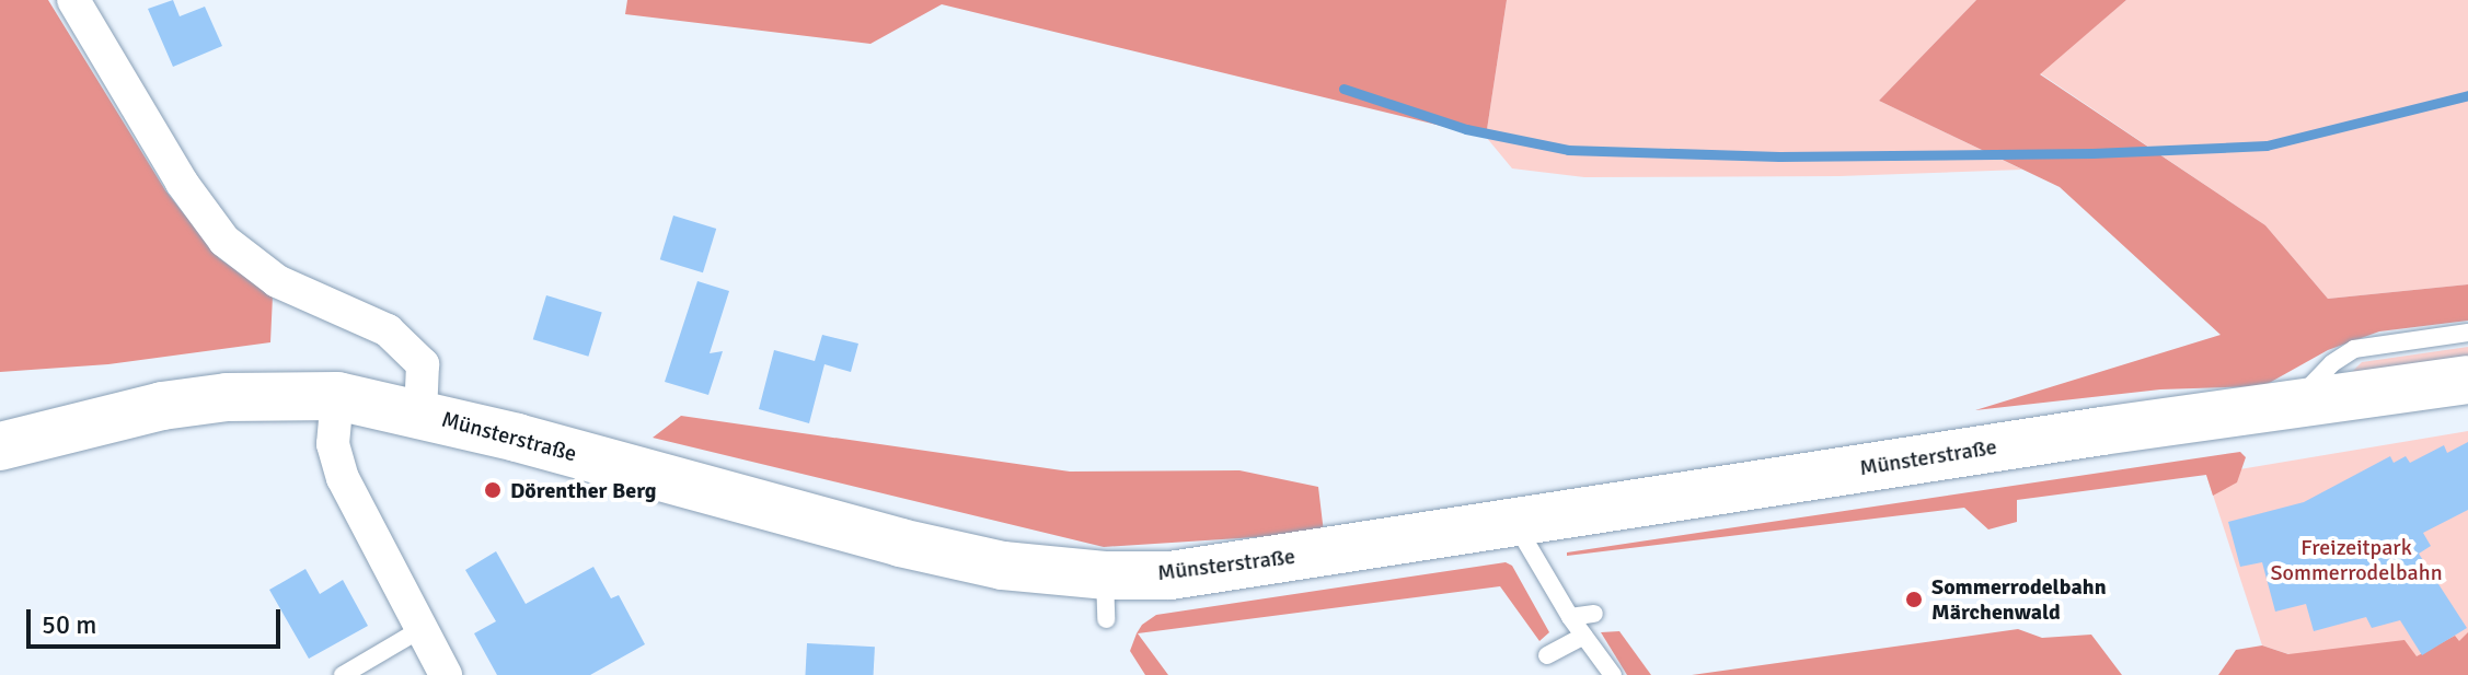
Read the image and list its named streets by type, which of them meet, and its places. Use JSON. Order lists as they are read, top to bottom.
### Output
{
  "streets": {
    "main road": ["Münsterstraße"]
  },
  "parks": ["Freizeitpark Sommerrodelbahn"],
  "places": ["Dörenther Berg", "Sommerrodelbahn Märchenwald"],
  "scale_bar": "50 m"
}
